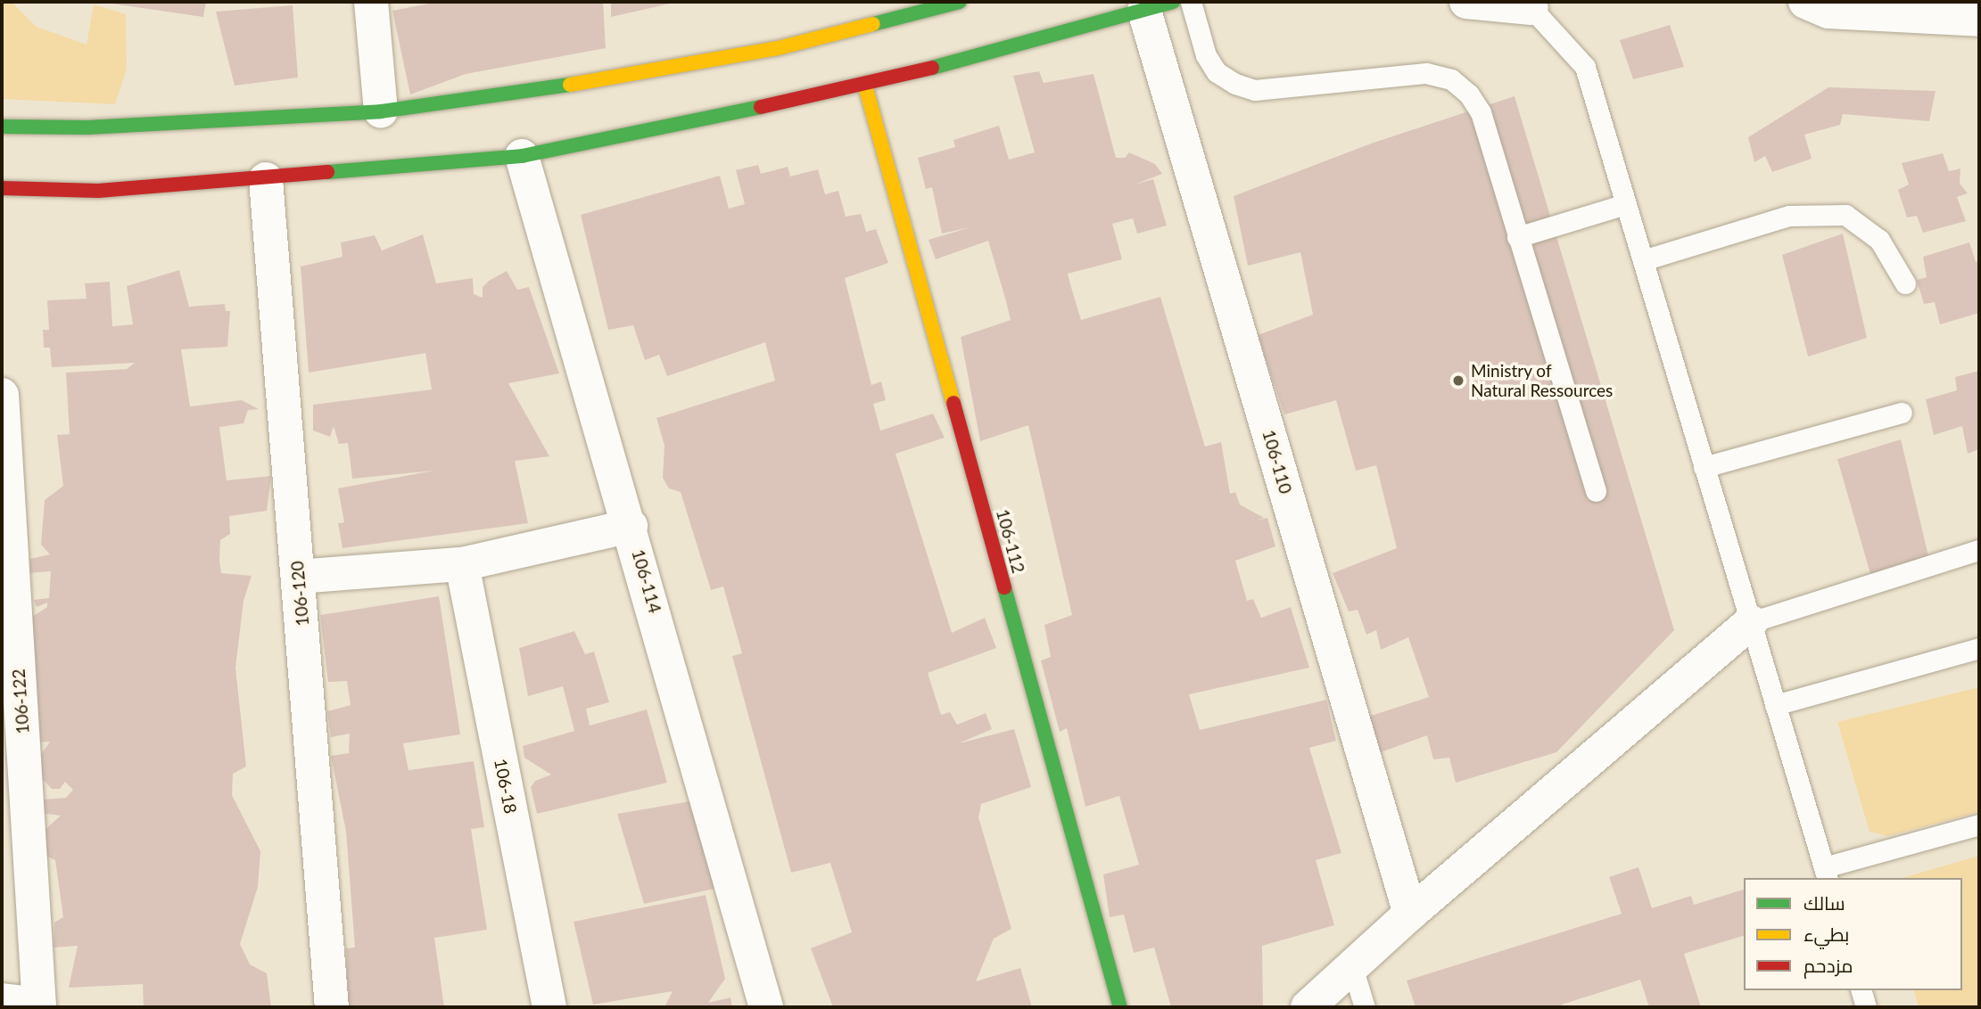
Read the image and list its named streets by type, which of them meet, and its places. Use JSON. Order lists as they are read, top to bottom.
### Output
{
  "streets": {
    "main road": ["106-112"],
    "street": [
      "106-110",
      "106-114",
      "106-120",
      "106-122",
      "106-18"
    ]
  },
  "places": ["Ministry of Natural Ressources"],
  "legend": ["سالك", "بطيء", "مزدحم"]
}
